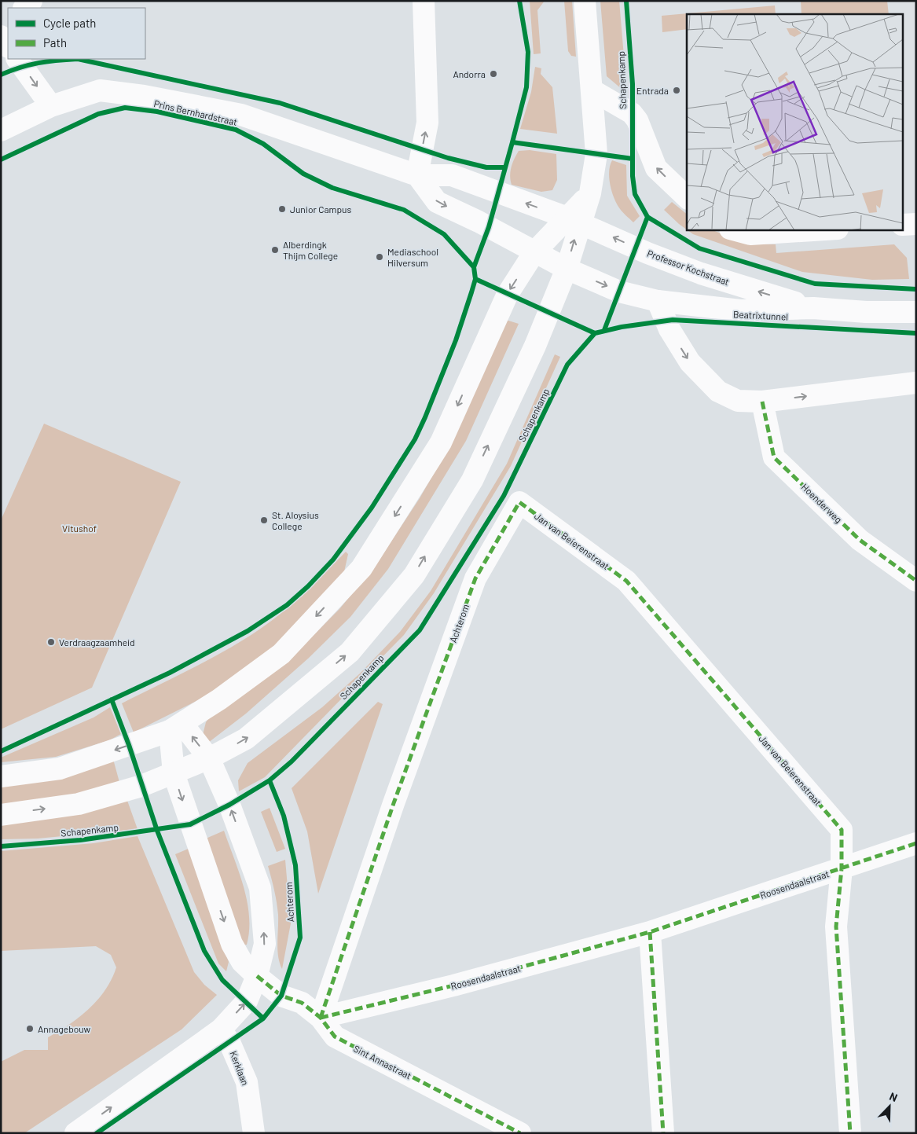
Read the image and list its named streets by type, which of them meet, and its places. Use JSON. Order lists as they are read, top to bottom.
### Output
{
  "streets": {
    "street": [
      "Prins Bernhardstraat",
      "Professor Kochstraat",
      "Hoenderweg",
      "Jan van Beierenstraat",
      "Achterom",
      "Roosendaalstraat",
      "Sint Annastraat",
      "Kerklaan"
    ],
    "cycle path": ["Schapenkamp", "Beatrixtunnel"]
  },
  "crossings": [
    ["Prins Bernhardstraat", "Professor Kochstraat"],
    ["Jan van Beierenstraat", "Achterom"],
    ["Jan van Beierenstraat", "Roosendaalstraat"],
    ["Achterom", "Roosendaalstraat"],
    ["Achterom", "Sint Annastraat"],
    ["Roosendaalstraat", "Sint Annastraat"]
  ],
  "parks": ["Vitushof"],
  "places": [
    "Andorra",
    "Entrada",
    "Junior Campus",
    "Alberdingk Thijm College",
    "Mediaschool Hilversum",
    "St. Aloysius College",
    "Verdraagzaamheid",
    "Annagebouw"
  ],
  "legend": ["Cycle path", "Path"],
  "north": "top right"
}
